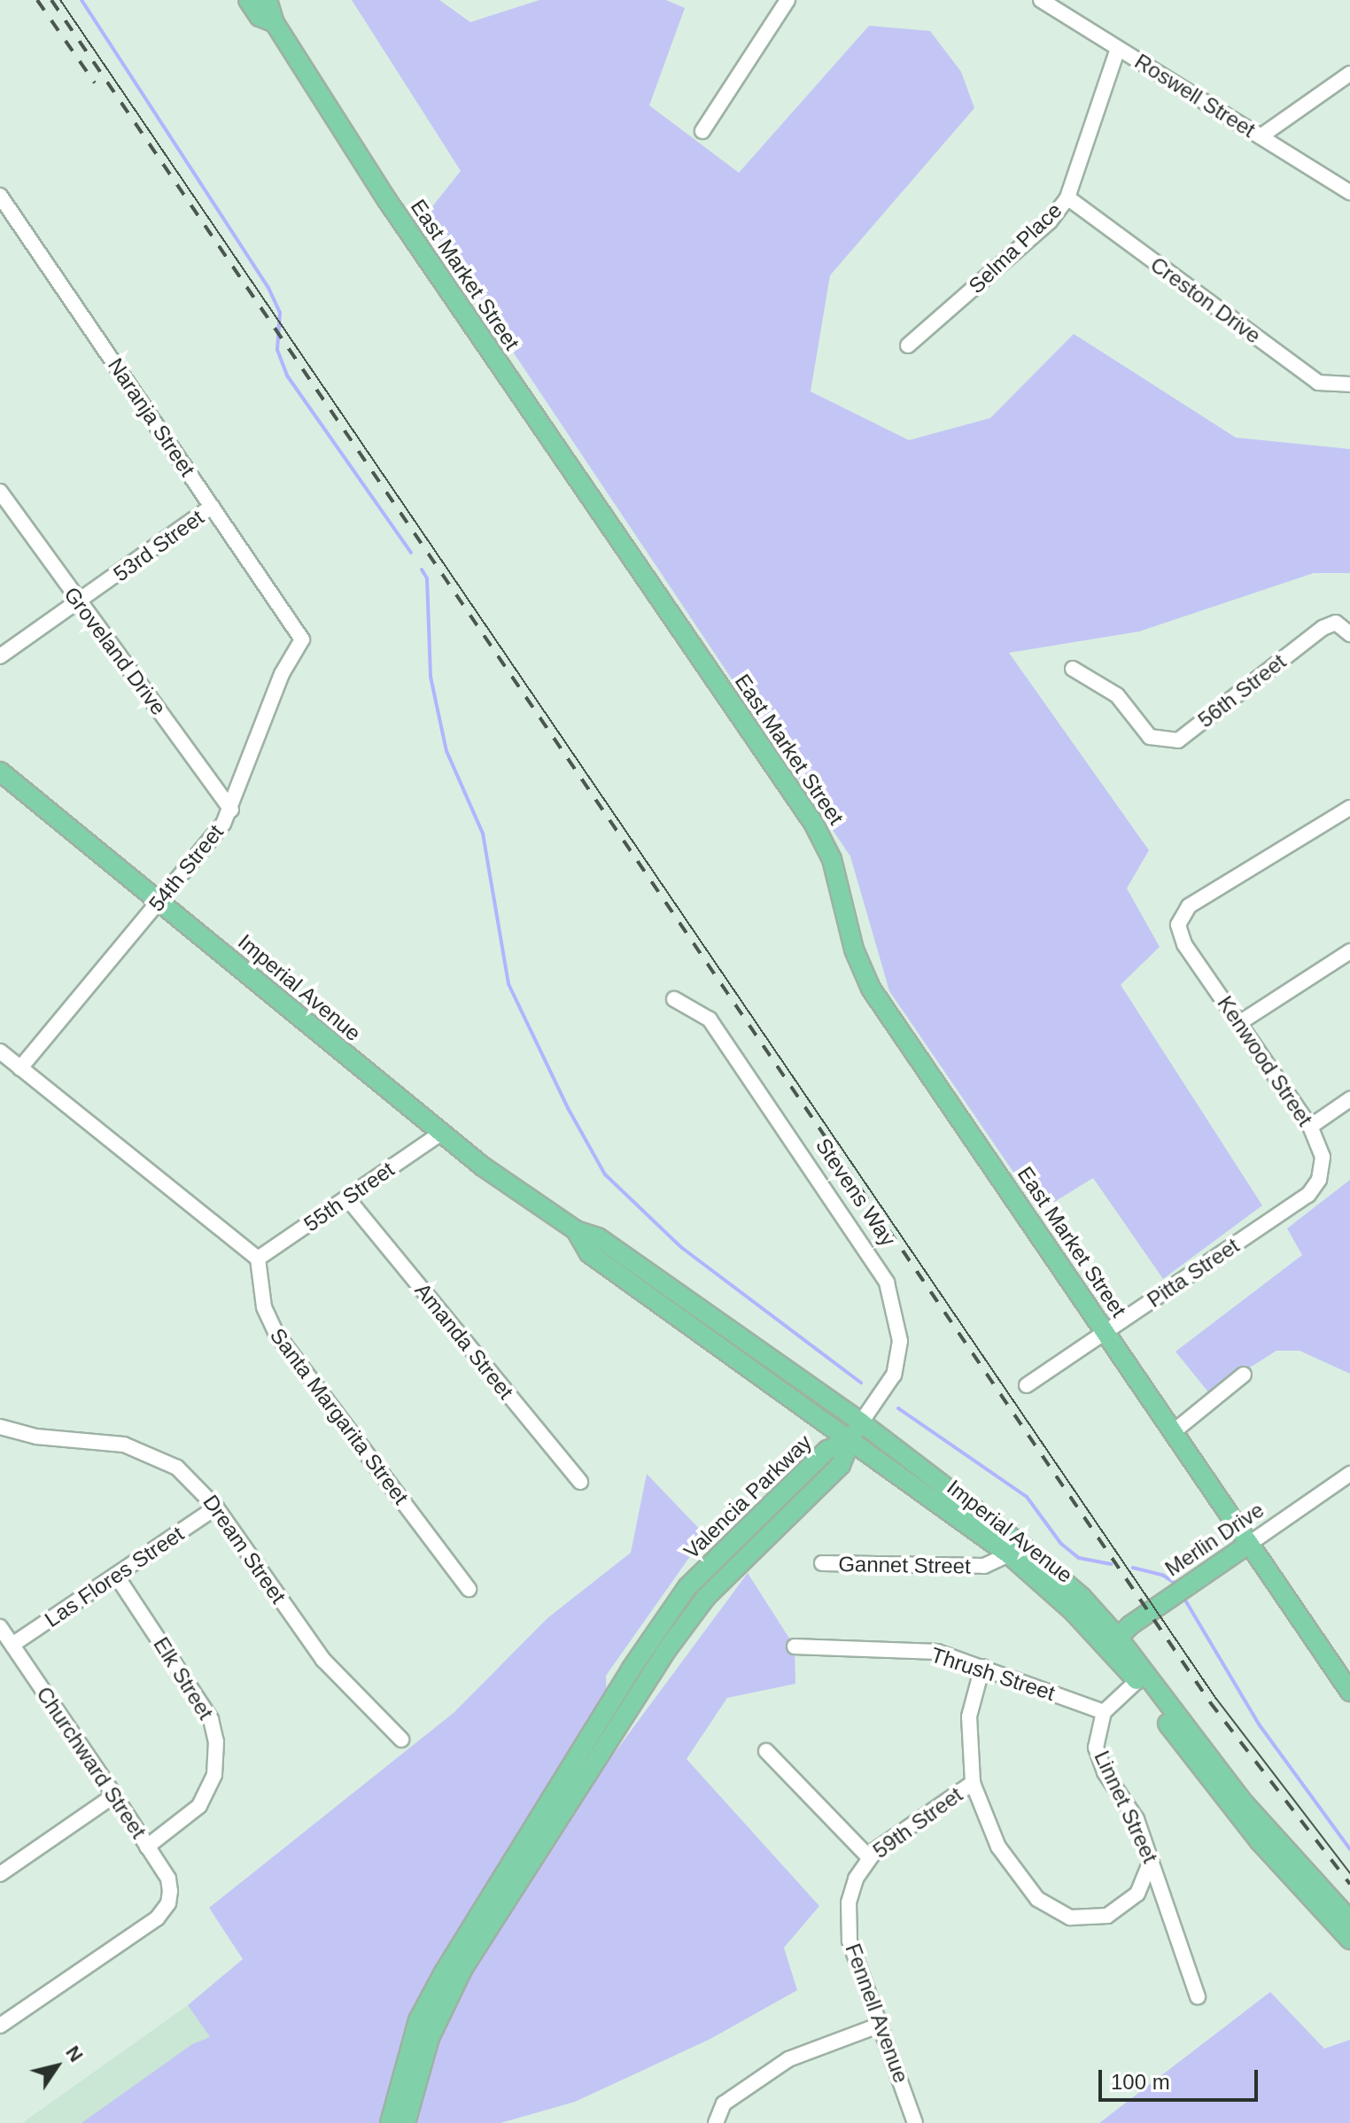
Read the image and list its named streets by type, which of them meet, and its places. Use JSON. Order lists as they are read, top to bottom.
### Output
{
  "streets": {
    "main road": [
      "East Market Street",
      "Imperial Avenue",
      "Stevens Way",
      "Valencia Parkway",
      "Merlin Drive"
    ],
    "street": [
      "Roswell Street",
      "Selma Place",
      "Creston Drive",
      "Naranja Street",
      "53rd Street",
      "Groveland Drive",
      "56th Street",
      "54th Street",
      "Kenwood Street",
      "55th Street",
      "Pitta Street",
      "Amanda Street",
      "Santa Margarita Street",
      "Dream Street",
      "Gannet Street",
      "Las Flores Street",
      "Thrush Street",
      "Elk Street",
      "Churchward Street",
      "Linnet Street",
      "59th Street",
      "Fennell Avenue"
    ]
  },
  "crossings": [
    ["Roswell Street", "Selma Place"],
    ["Selma Place", "Creston Drive"],
    ["East Market Street", "Pitta Street"],
    ["East Market Street", "Merlin Drive"],
    ["Naranja Street", "53rd Street"],
    ["Naranja Street", "54th Street"],
    ["53rd Street", "Groveland Drive"],
    ["Groveland Drive", "54th Street"],
    ["54th Street", "Imperial Avenue"],
    ["Imperial Avenue", "Stevens Way"],
    ["Imperial Avenue", "55th Street"],
    ["Imperial Avenue", "Valencia Parkway"],
    ["Imperial Avenue", "Merlin Drive"],
    ["Imperial Avenue", "Gannet Street"],
    ["Kenwood Street", "Pitta Street"],
    ["Stevens Way", "Valencia Parkway"],
    ["55th Street", "Amanda Street"],
    ["55th Street", "Santa Margarita Street"],
    ["Dream Street", "Las Flores Street"],
    ["Las Flores Street", "Elk Street"],
    ["Las Flores Street", "Churchward Street"],
    ["Thrush Street", "Linnet Street"],
    ["Elk Street", "Churchward Street"],
    ["59th Street", "Fennell Avenue"]
  ],
  "scale_bar": "100 m",
  "north": "top right"
}
